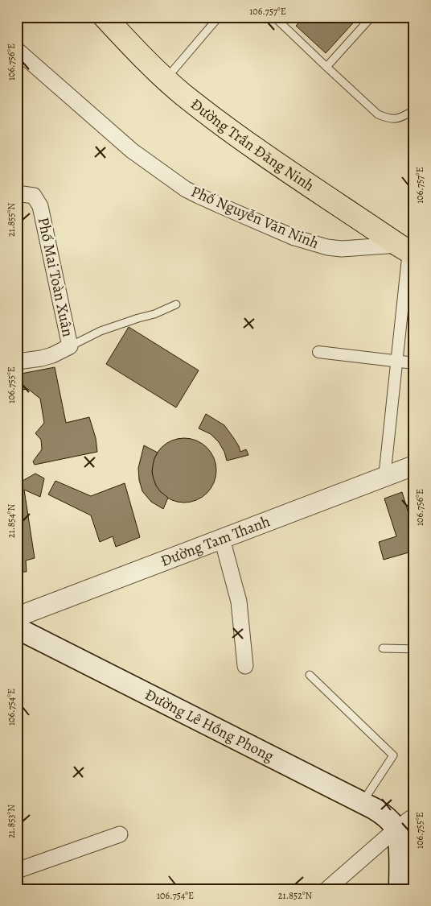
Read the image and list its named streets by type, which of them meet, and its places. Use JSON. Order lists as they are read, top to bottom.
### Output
{
  "streets": {
    "main road": ["Đường Trần Đăng Ninh", "Đường Lê Hồng Phong"],
    "street": ["Phố Nguyễn Văn Ninh", "Phố Mai Toàn Xuân", "Đường Tam Thanh"]
  },
  "crossings": [
    ["Đường Trần Đăng Ninh", "Phố Nguyễn Văn Ninh"]
  ],
  "coordinates": [
    "106.757°E",
    "106.756°E",
    "21.855°N",
    "106.755°E",
    "21.854°N",
    "106.754°E",
    "21.853°N",
    "21.852°N"
  ]
}
